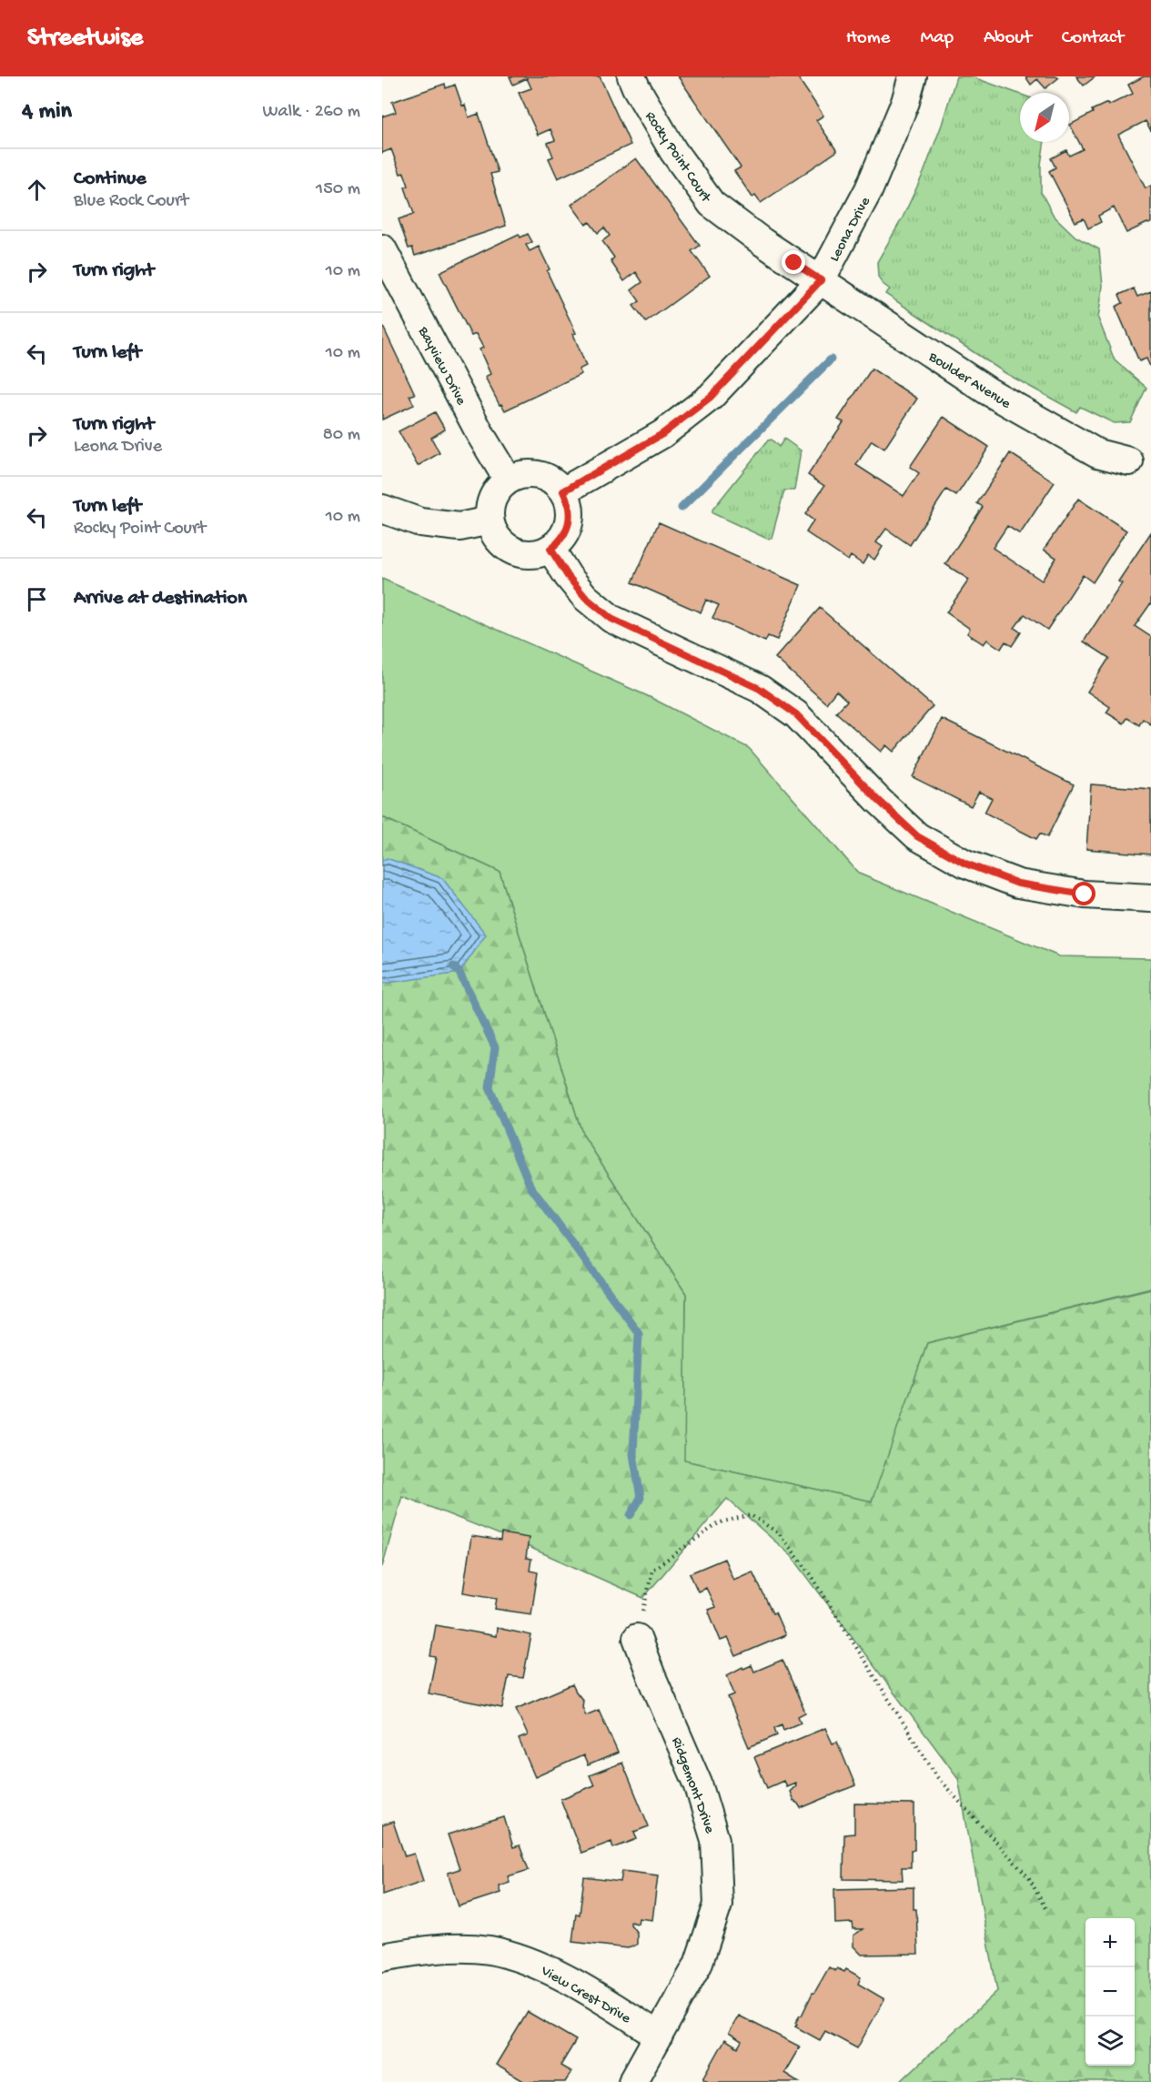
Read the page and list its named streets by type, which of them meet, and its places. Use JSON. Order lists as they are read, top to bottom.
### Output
{
  "streets": {
    "street": [
      "Rocky Point Court",
      "Leona Drive",
      "Bayview Drive",
      "Boulder Avenue",
      "Ridgemont Drive",
      "View Crest Drive"
    ]
  },
  "crossings": [
    ["Rocky Point Court", "Leona Drive"],
    ["Rocky Point Court", "Boulder Avenue"],
    ["Leona Drive", "Bayview Drive"],
    ["Leona Drive", "Boulder Avenue"],
    ["Ridgemont Drive", "View Crest Drive"]
  ],
  "north": "bottom left",
  "page": {
    "header": "Streetwise",
    "nav": [
      "Home",
      "Map",
      "About",
      "Contact"
    ],
    "heading": ["4 min", "Walk · 260 m"],
    "list": [
      ["Continue", "Blue Rock Court", "150 m"],
      ["Turn right", "10 m"],
      ["Turn left", "10 m"],
      ["Turn right", "Leona Drive", "80 m"],
      ["Turn left", "Rocky Point Court", "10 m"],
      "Arrive at destination"
    ],
    "map_buttons": ["+", "−"]
  }
}
